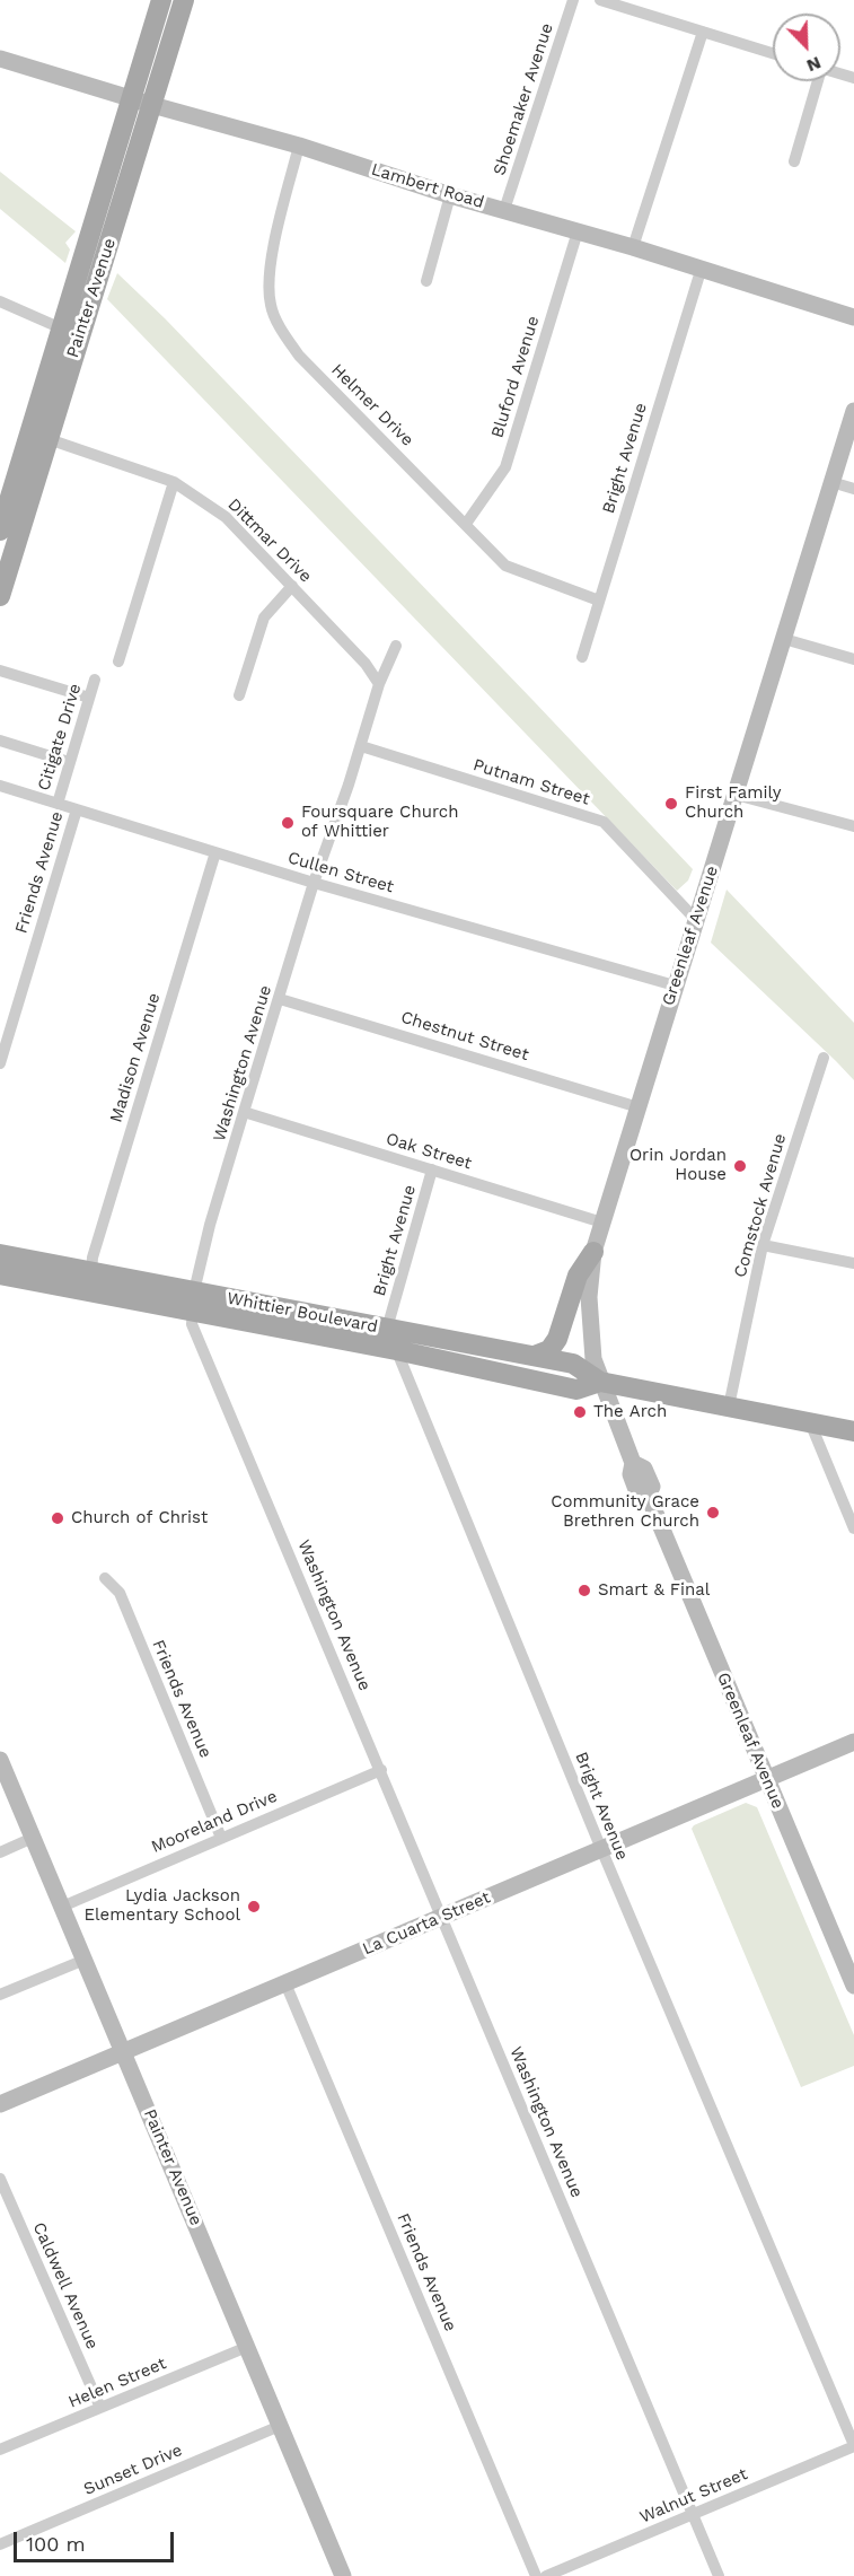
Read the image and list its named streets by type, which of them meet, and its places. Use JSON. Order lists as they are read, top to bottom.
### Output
{
  "streets": {
    "main road": ["Painter Avenue", "Whittier Boulevard"],
    "street": [
      "Shoemaker Avenue",
      "Lambert Road",
      "Bluford Avenue",
      "Helmer Drive",
      "Bright Avenue",
      "Dittmar Drive",
      "Citigate Drive",
      "Putnam Street",
      "Friends Avenue",
      "Cullen Street",
      "Greenleaf Avenue",
      "Chestnut Street",
      "Madison Avenue",
      "Washington Avenue",
      "Oak Street",
      "Comstock Avenue",
      "Mooreland Drive",
      "La Cuarta Street",
      "Caldwell Avenue",
      "Helen Street",
      "Sunset Drive",
      "Walnut Street"
    ]
  },
  "crossings": [
    ["Shoemaker Avenue", "Lambert Road"],
    ["Lambert Road", "Painter Avenue"],
    ["Lambert Road", "Bluford Avenue"],
    ["Lambert Road", "Helmer Drive"],
    ["Lambert Road", "Bright Avenue"],
    ["Painter Avenue", "Dittmar Drive"],
    ["Painter Avenue", "Mooreland Drive"],
    ["Painter Avenue", "La Cuarta Street"],
    ["Painter Avenue", "Helen Street"],
    ["Painter Avenue", "Sunset Drive"],
    ["Bluford Avenue", "Helmer Drive"],
    ["Helmer Drive", "Bright Avenue"],
    ["Bright Avenue", "Oak Street"],
    ["Bright Avenue", "Whittier Boulevard"],
    ["Bright Avenue", "La Cuarta Street"],
    ["Bright Avenue", "Walnut Street"],
    ["Dittmar Drive", "Washington Avenue"],
    ["Citigate Drive", "Cullen Street"],
    ["Putnam Street", "Greenleaf Avenue"],
    ["Putnam Street", "Washington Avenue"],
    ["Friends Avenue", "Cullen Street"],
    ["Friends Avenue", "Mooreland Drive"],
    ["Friends Avenue", "La Cuarta Street"],
    ["Cullen Street", "Greenleaf Avenue"],
    ["Cullen Street", "Madison Avenue"],
    ["Cullen Street", "Washington Avenue"],
    ["Greenleaf Avenue", "Chestnut Street"],
    ["Greenleaf Avenue", "Oak Street"],
    ["Greenleaf Avenue", "Whittier Boulevard"],
    ["Greenleaf Avenue", "La Cuarta Street"],
    ["Chestnut Street", "Washington Avenue"],
    ["Madison Avenue", "Whittier Boulevard"],
    ["Washington Avenue", "Oak Street"],
    ["Washington Avenue", "Whittier Boulevard"],
    ["Washington Avenue", "Mooreland Drive"],
    ["Washington Avenue", "La Cuarta Street"],
    ["Washington Avenue", "Walnut Street"],
    ["Comstock Avenue", "Whittier Boulevard"],
    ["Caldwell Avenue", "Helen Street"]
  ],
  "places": [
    "First Family Church",
    "Foursquare Church of Whittier",
    "Orin Jordan House",
    "The Arch",
    "Community Grace Brethren Church",
    "Church of Christ",
    "Smart & Final",
    "Lydia Jackson Elementary School"
  ],
  "scale_bar": "100 m",
  "north": "bottom right"
}
